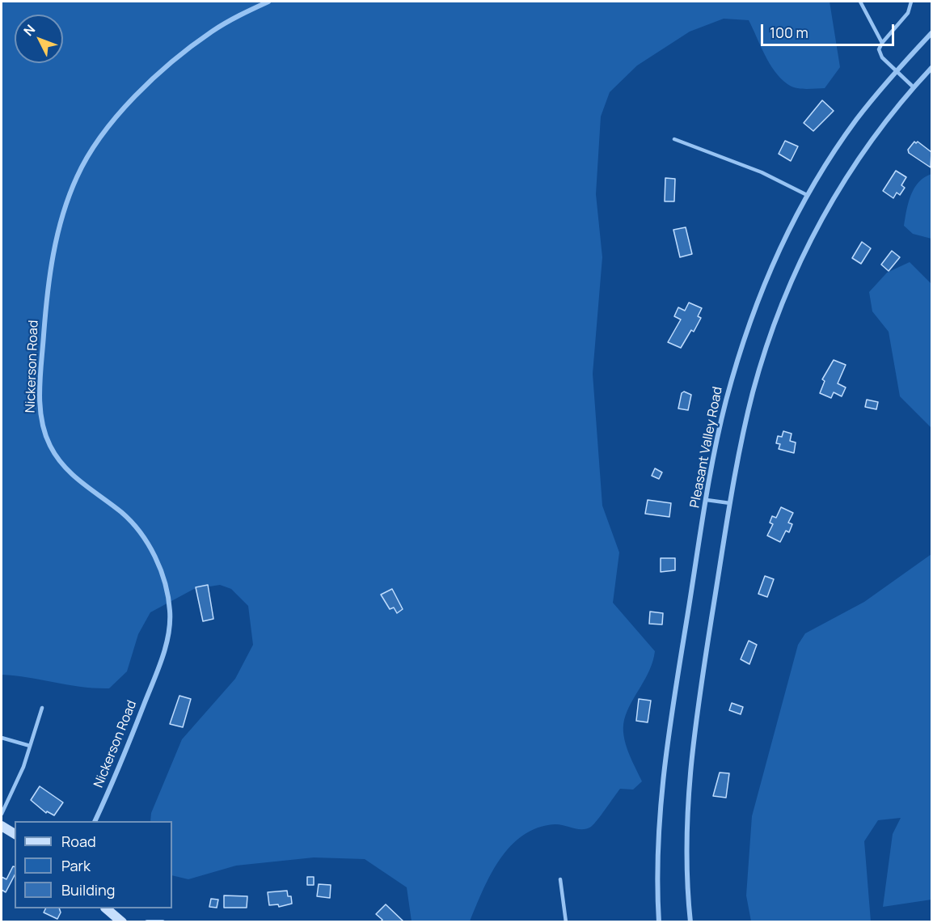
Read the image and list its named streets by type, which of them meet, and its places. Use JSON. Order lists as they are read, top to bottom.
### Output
{
  "streets": {
    "street": ["Nickerson Road", "Pleasant Valley Road"]
  },
  "legend": ["Road", "Park", "Building"],
  "scale_bar": "100 m",
  "north": "top left"
}
